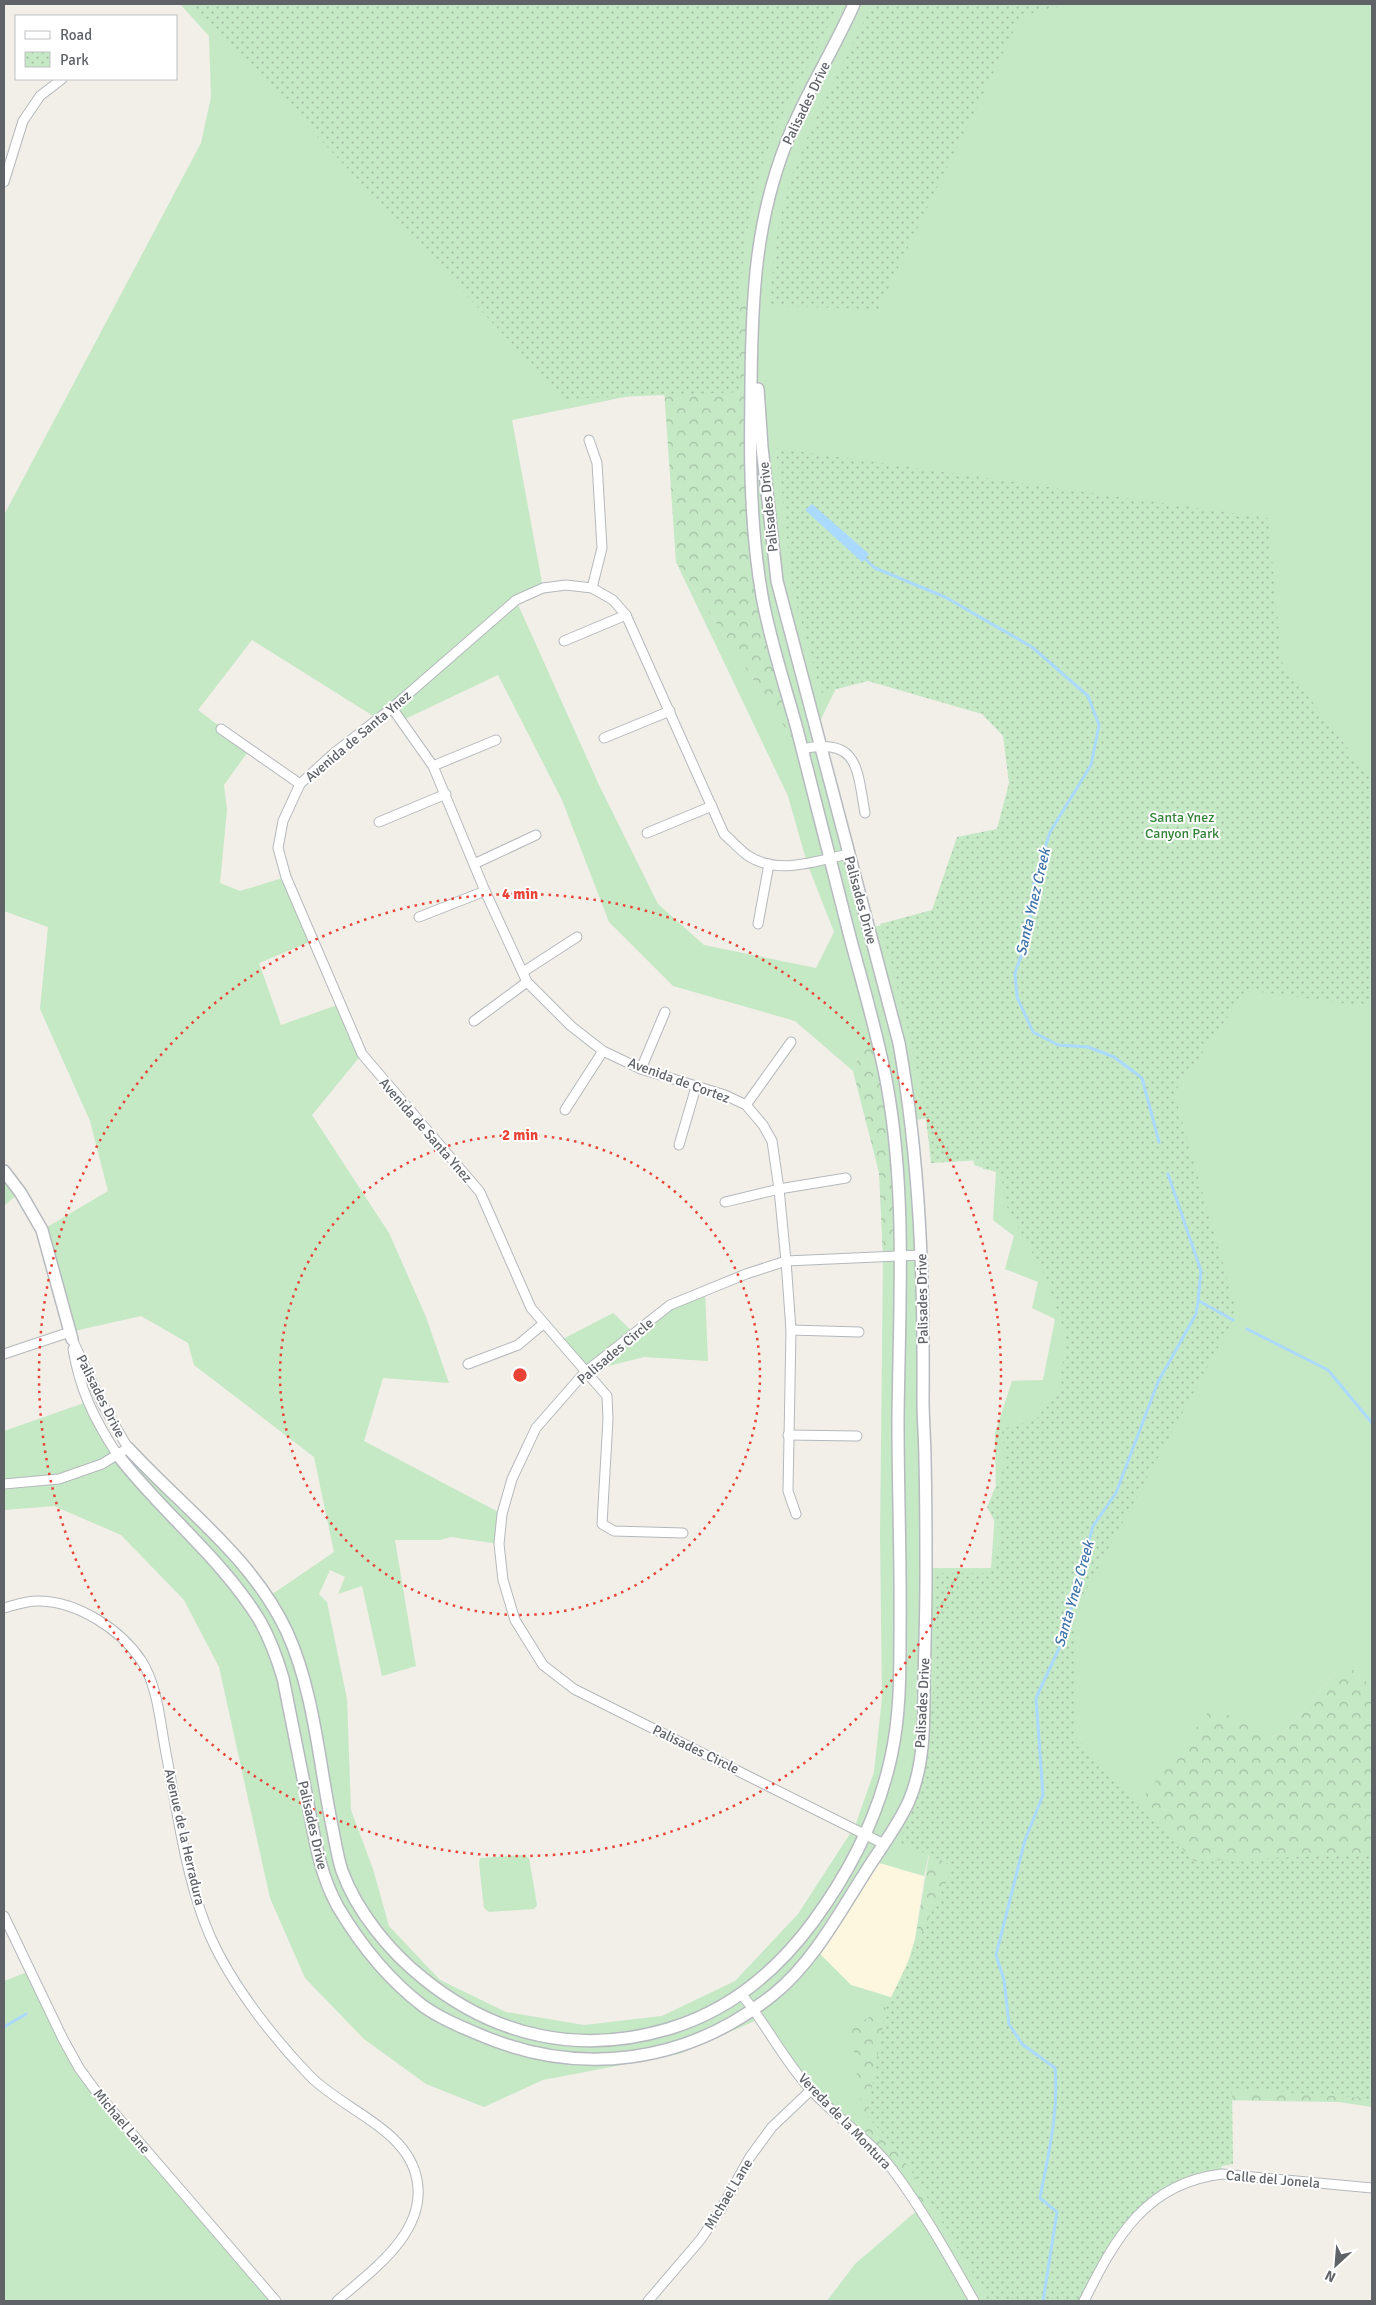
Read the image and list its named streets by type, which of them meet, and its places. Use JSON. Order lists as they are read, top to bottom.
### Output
{
  "streets": {
    "street": [
      "Palisades Drive",
      "Avenida de Santa Ynez",
      "Avenida de Cortez",
      "Palisades Circle",
      "Avenue de la Herradura",
      "Michael Lane",
      "Vereda de la Montura",
      "Calle del Jonela"
    ]
  },
  "crossings": [
    ["Palisades Drive", "Avenida de Santa Ynez"],
    ["Palisades Drive", "Palisades Circle"],
    ["Palisades Drive", "Vereda de la Montura"],
    ["Avenida de Santa Ynez", "Avenida de Cortez"],
    ["Avenida de Santa Ynez", "Palisades Circle"],
    ["Avenida de Cortez", "Palisades Circle"],
    ["Michael Lane", "Vereda de la Montura"]
  ],
  "water": ["Santa Ynez Creek"],
  "parks": ["Santa Ynez Canyon Park"],
  "legend": ["Road", "Park"],
  "north": "bottom left",
  "rings": ["4 min", "2 min"]
}
